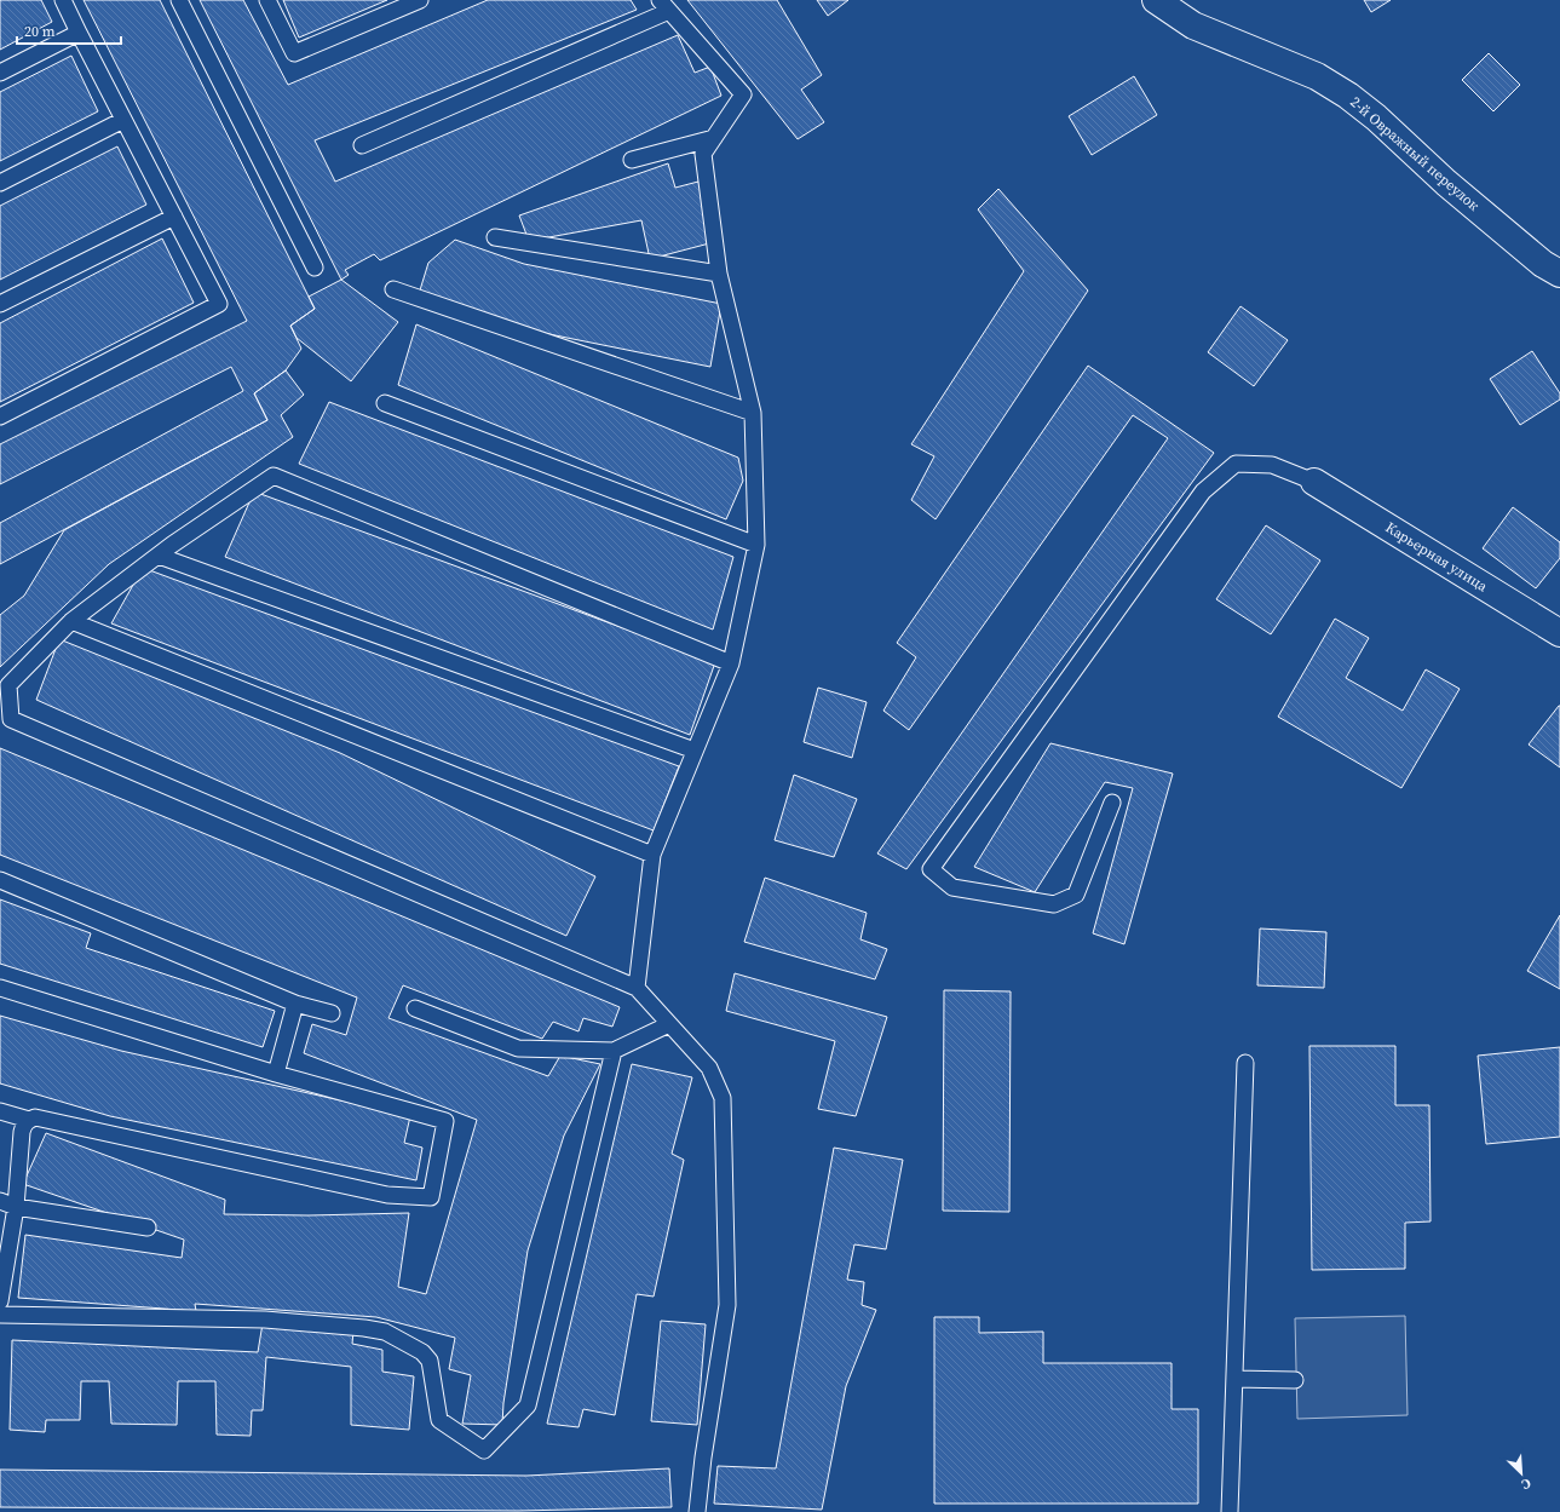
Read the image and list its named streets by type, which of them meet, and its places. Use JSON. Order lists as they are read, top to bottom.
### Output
{
  "streets": {
    "street": ["2-й Овражный переулок", "Карьерная улица"]
  },
  "scale_bar": "20 m",
  "north": "bottom right"
}
